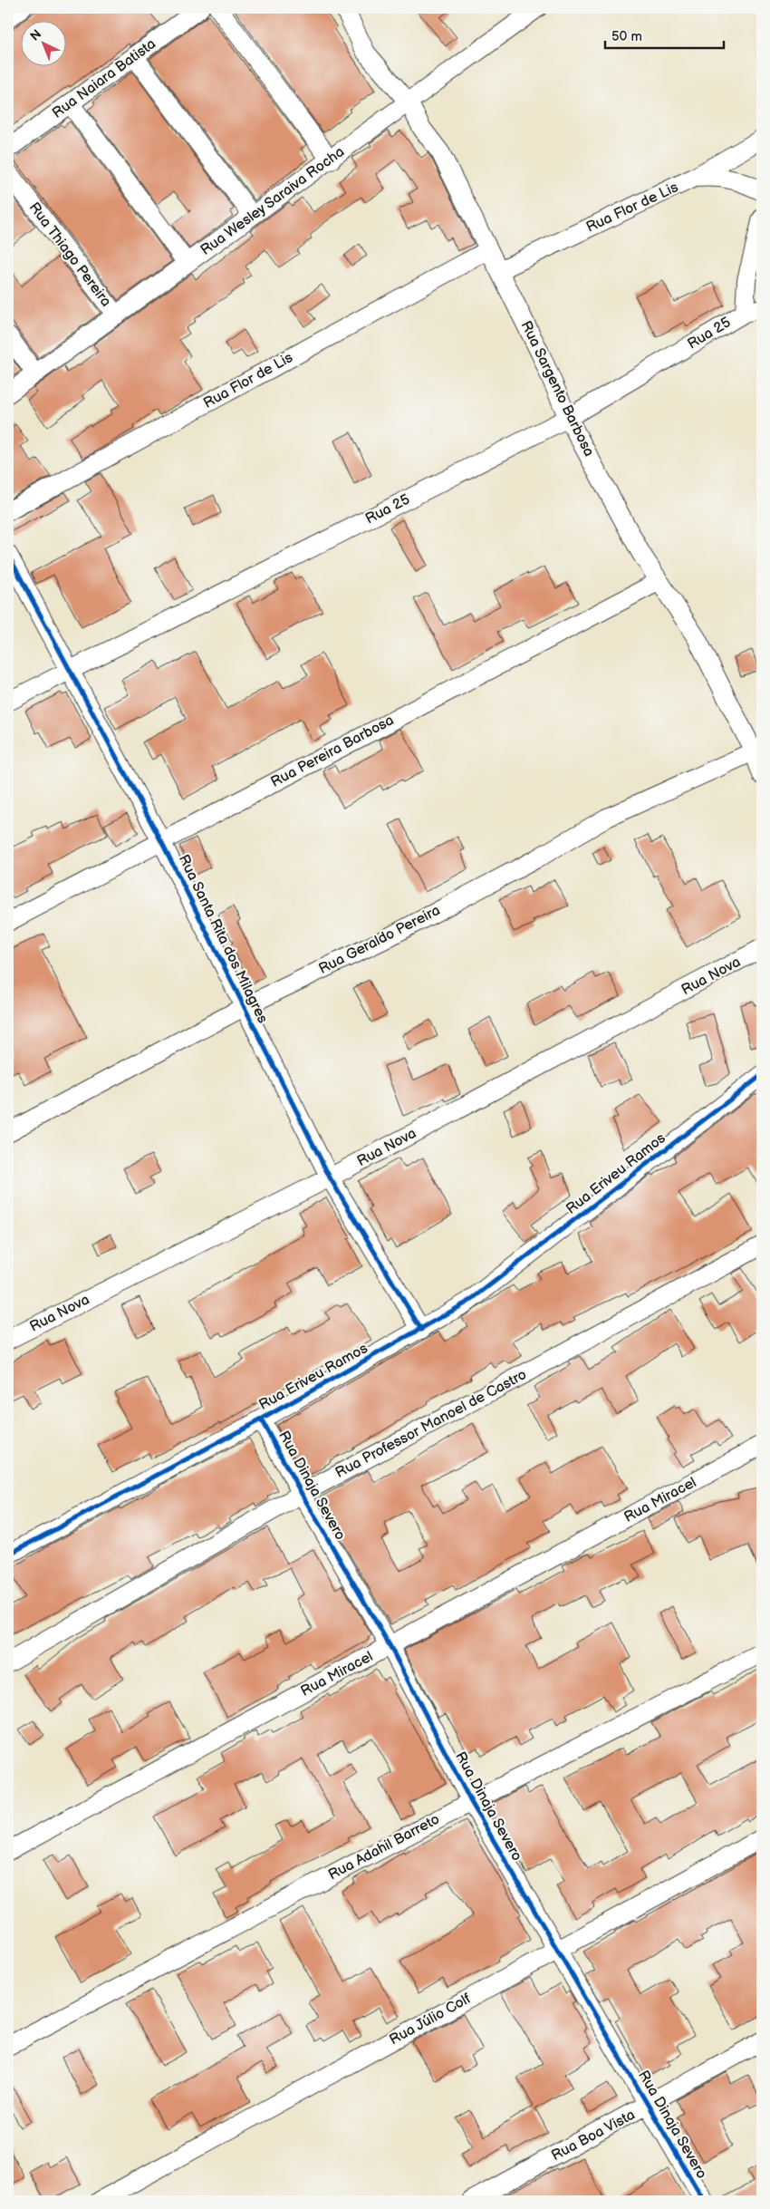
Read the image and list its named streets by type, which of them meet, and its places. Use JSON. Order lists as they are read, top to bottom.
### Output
{
  "streets": {
    "street": [
      "Rua Naiara Batista",
      "Rua Wesley Saraiva Rocha",
      "Rua Flor de Lis",
      "Rua Thiago Pereira",
      "Rua 25",
      "Rua Sargento Barbosa",
      "Rua Pereira Barbosa",
      "Rua Santa Rita dos Milagres",
      "Rua Geraldo Pereira",
      "Rua Nova",
      "Rua Eriveu Ramos",
      "Rua Professor Manoel de Castro",
      "Rua Dinaja Severo",
      "Rua Miracel",
      "Rua Adahil Barreto",
      "Rua Júlio Colf",
      "Rua Boa Vista"
    ]
  },
  "crossings": [
    ["Rua Wesley Saraiva Rocha", "Rua Thiago Pereira"],
    ["Rua Wesley Saraiva Rocha", "Rua Sargento Barbosa"],
    ["Rua Flor de Lis", "Rua Sargento Barbosa"],
    ["Rua 25", "Rua Sargento Barbosa"],
    ["Rua 25", "Rua Santa Rita dos Milagres"],
    ["Rua Sargento Barbosa", "Rua Pereira Barbosa"],
    ["Rua Sargento Barbosa", "Rua Geraldo Pereira"],
    ["Rua Pereira Barbosa", "Rua Santa Rita dos Milagres"],
    ["Rua Santa Rita dos Milagres", "Rua Geraldo Pereira"],
    ["Rua Santa Rita dos Milagres", "Rua Nova"],
    ["Rua Santa Rita dos Milagres", "Rua Eriveu Ramos"],
    ["Rua Eriveu Ramos", "Rua Dinaja Severo"],
    ["Rua Professor Manoel de Castro", "Rua Dinaja Severo"],
    ["Rua Dinaja Severo", "Rua Miracel"],
    ["Rua Dinaja Severo", "Rua Adahil Barreto"],
    ["Rua Dinaja Severo", "Rua Júlio Colf"],
    ["Rua Dinaja Severo", "Rua Boa Vista"]
  ],
  "scale_bar": "50 m",
  "north": "top left"
}
